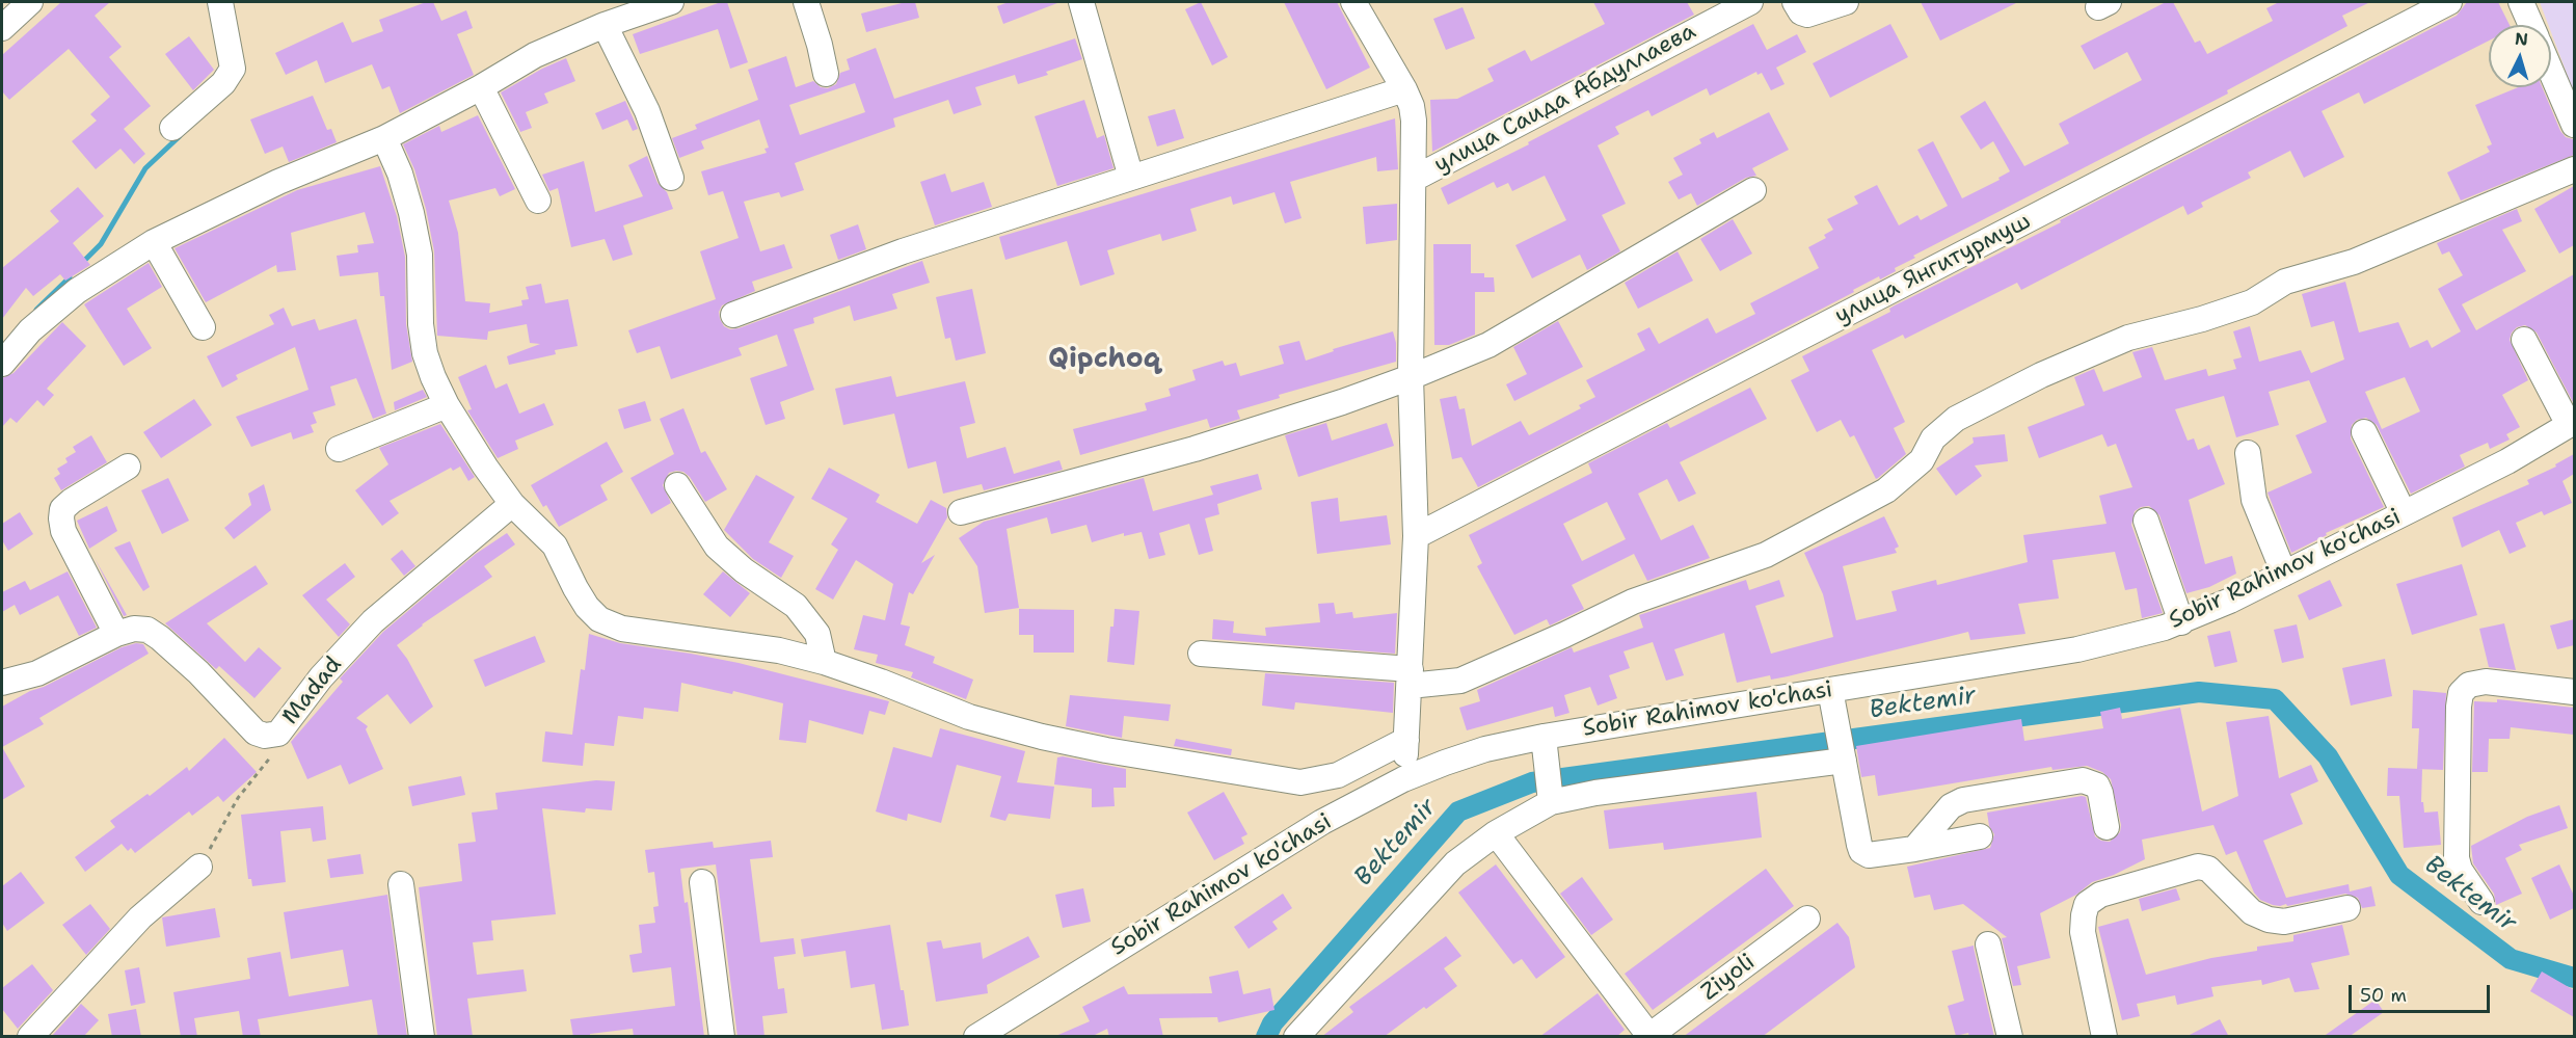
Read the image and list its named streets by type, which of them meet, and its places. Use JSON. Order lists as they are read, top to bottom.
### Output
{
  "streets": {
    "street": [
      "улица Саида Абдуллаева",
      "улица Янгитурмуш",
      "Sobir Rahimov ko'chasi",
      "Madad",
      "Ziyoli"
    ]
  },
  "districts": ["Qipchoq"],
  "water": ["Bektemir"],
  "scale_bar": "50 m",
  "north": "top"
}
